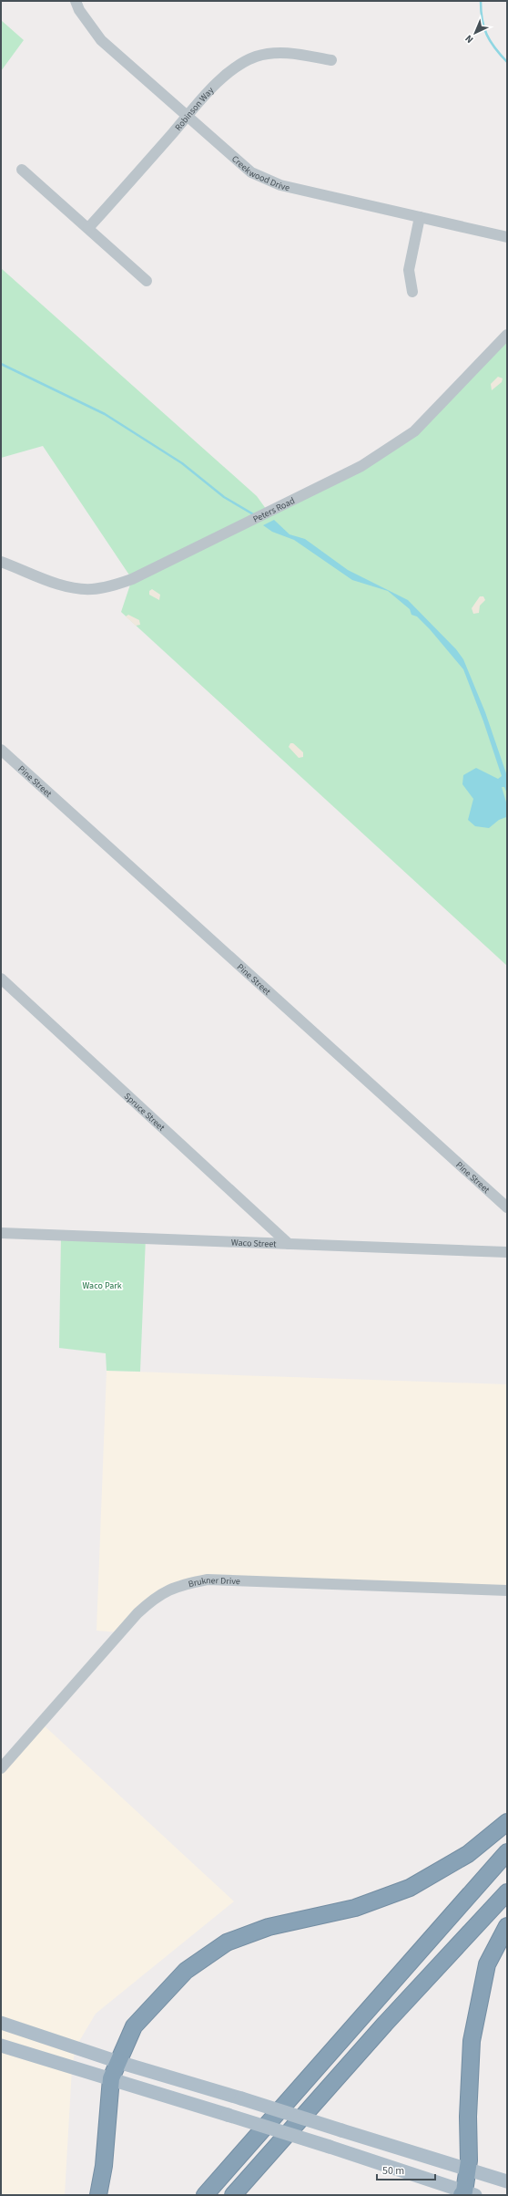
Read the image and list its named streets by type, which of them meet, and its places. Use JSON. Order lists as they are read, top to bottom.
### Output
{
  "streets": {
    "street": [
      "Robinson Way",
      "Creekwood Drive",
      "Peters Road",
      "Pine Street",
      "Spruce Street",
      "Waco Street",
      "Brukner Drive"
    ]
  },
  "crossings": [
    ["Robinson Way", "Creekwood Drive"],
    ["Spruce Street", "Waco Street"]
  ],
  "parks": ["Waco Park"],
  "scale_bar": "50 m",
  "north": "bottom left"
}
